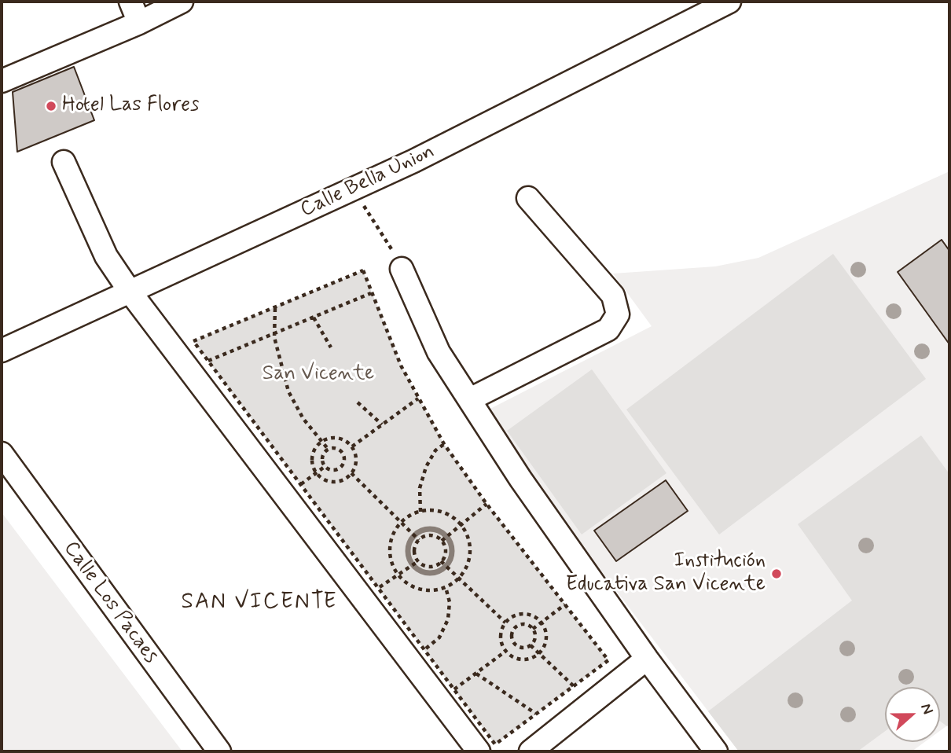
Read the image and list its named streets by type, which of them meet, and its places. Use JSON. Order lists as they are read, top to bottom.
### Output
{
  "streets": {
    "street": ["Calle Bella Union", "Calle Los Pacaes"]
  },
  "districts": ["SAN VICENTE"],
  "parks": ["San Vicente"],
  "places": ["Hotel Las Flores", "Institución Educativa San Vicente"],
  "north": "right"
}
